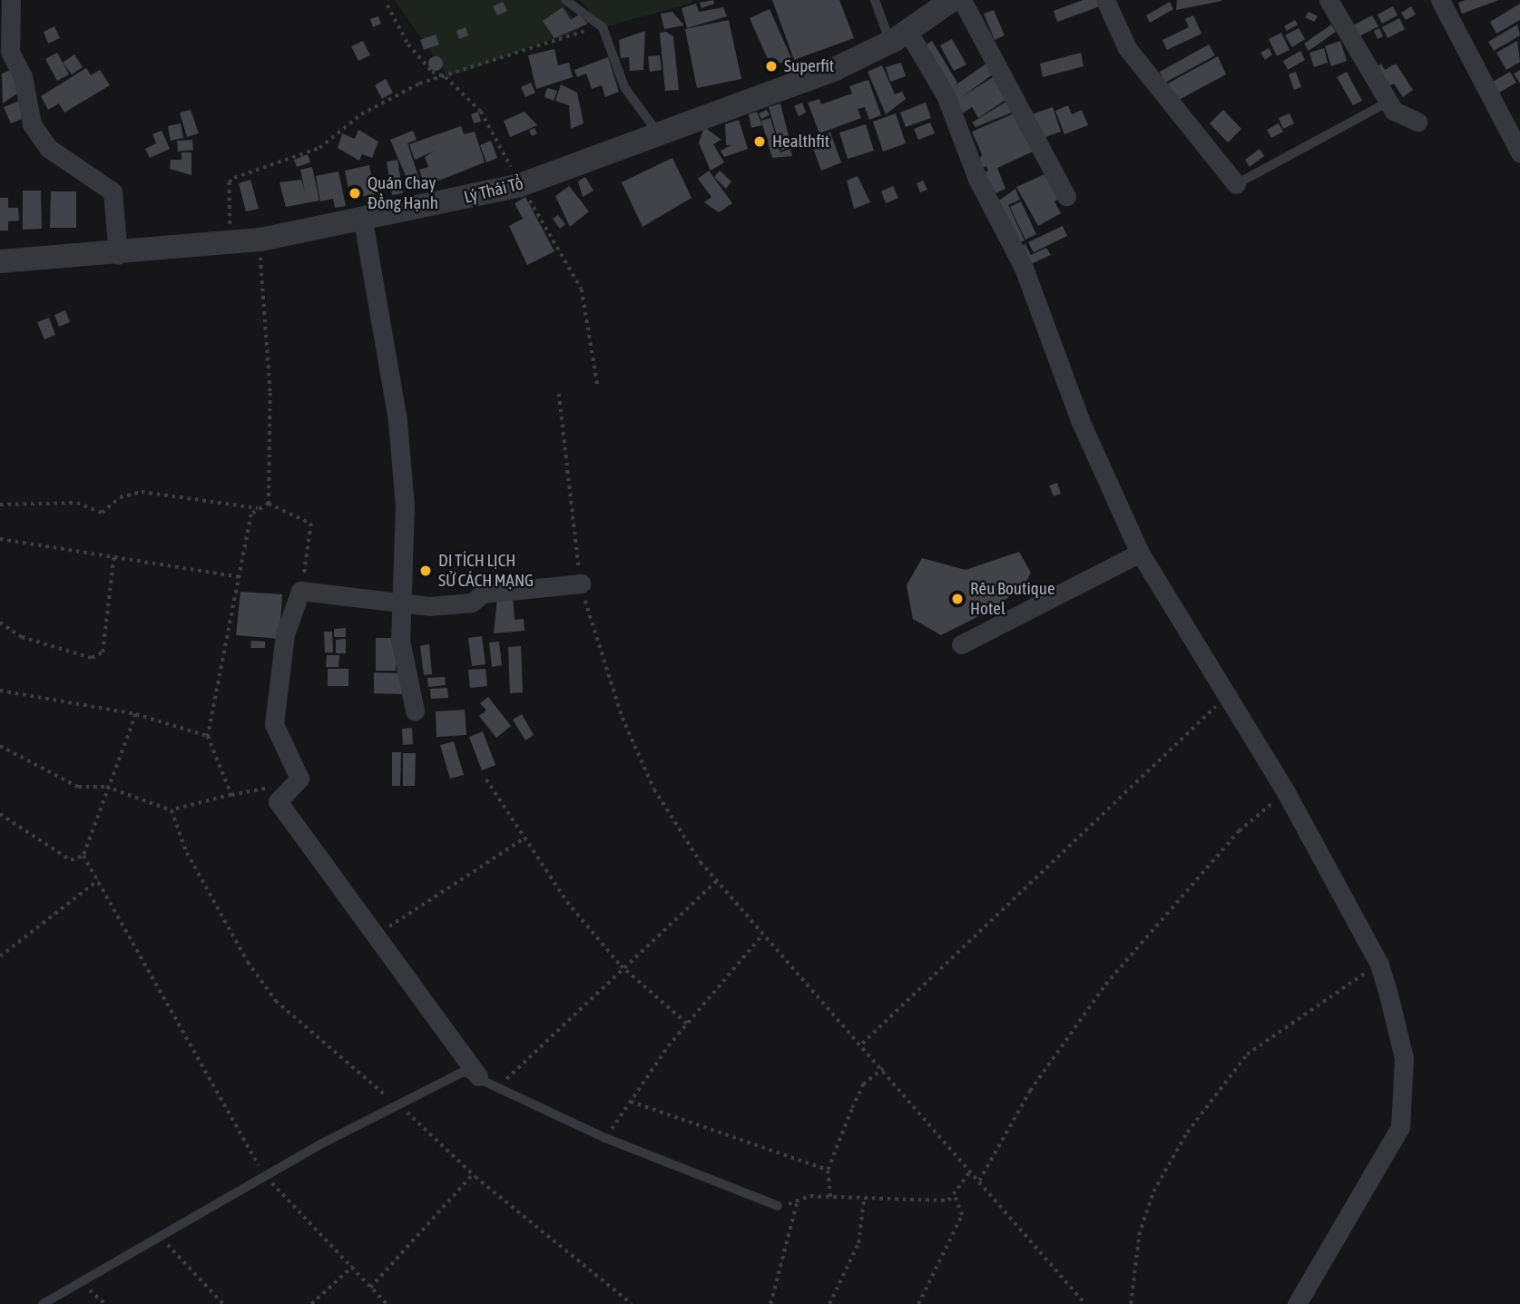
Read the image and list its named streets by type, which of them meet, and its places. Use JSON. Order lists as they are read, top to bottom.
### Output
{
  "streets": {
    "street": ["Lý Thái Tổ"]
  },
  "places": [
    "Superfit",
    "Healthfit",
    "Quán Chay Đồng Hạnh",
    "DI TÍCH LỊCH SỬ CÁCH MẠNG",
    "Rêu Boutique Hotel"
  ]
}
